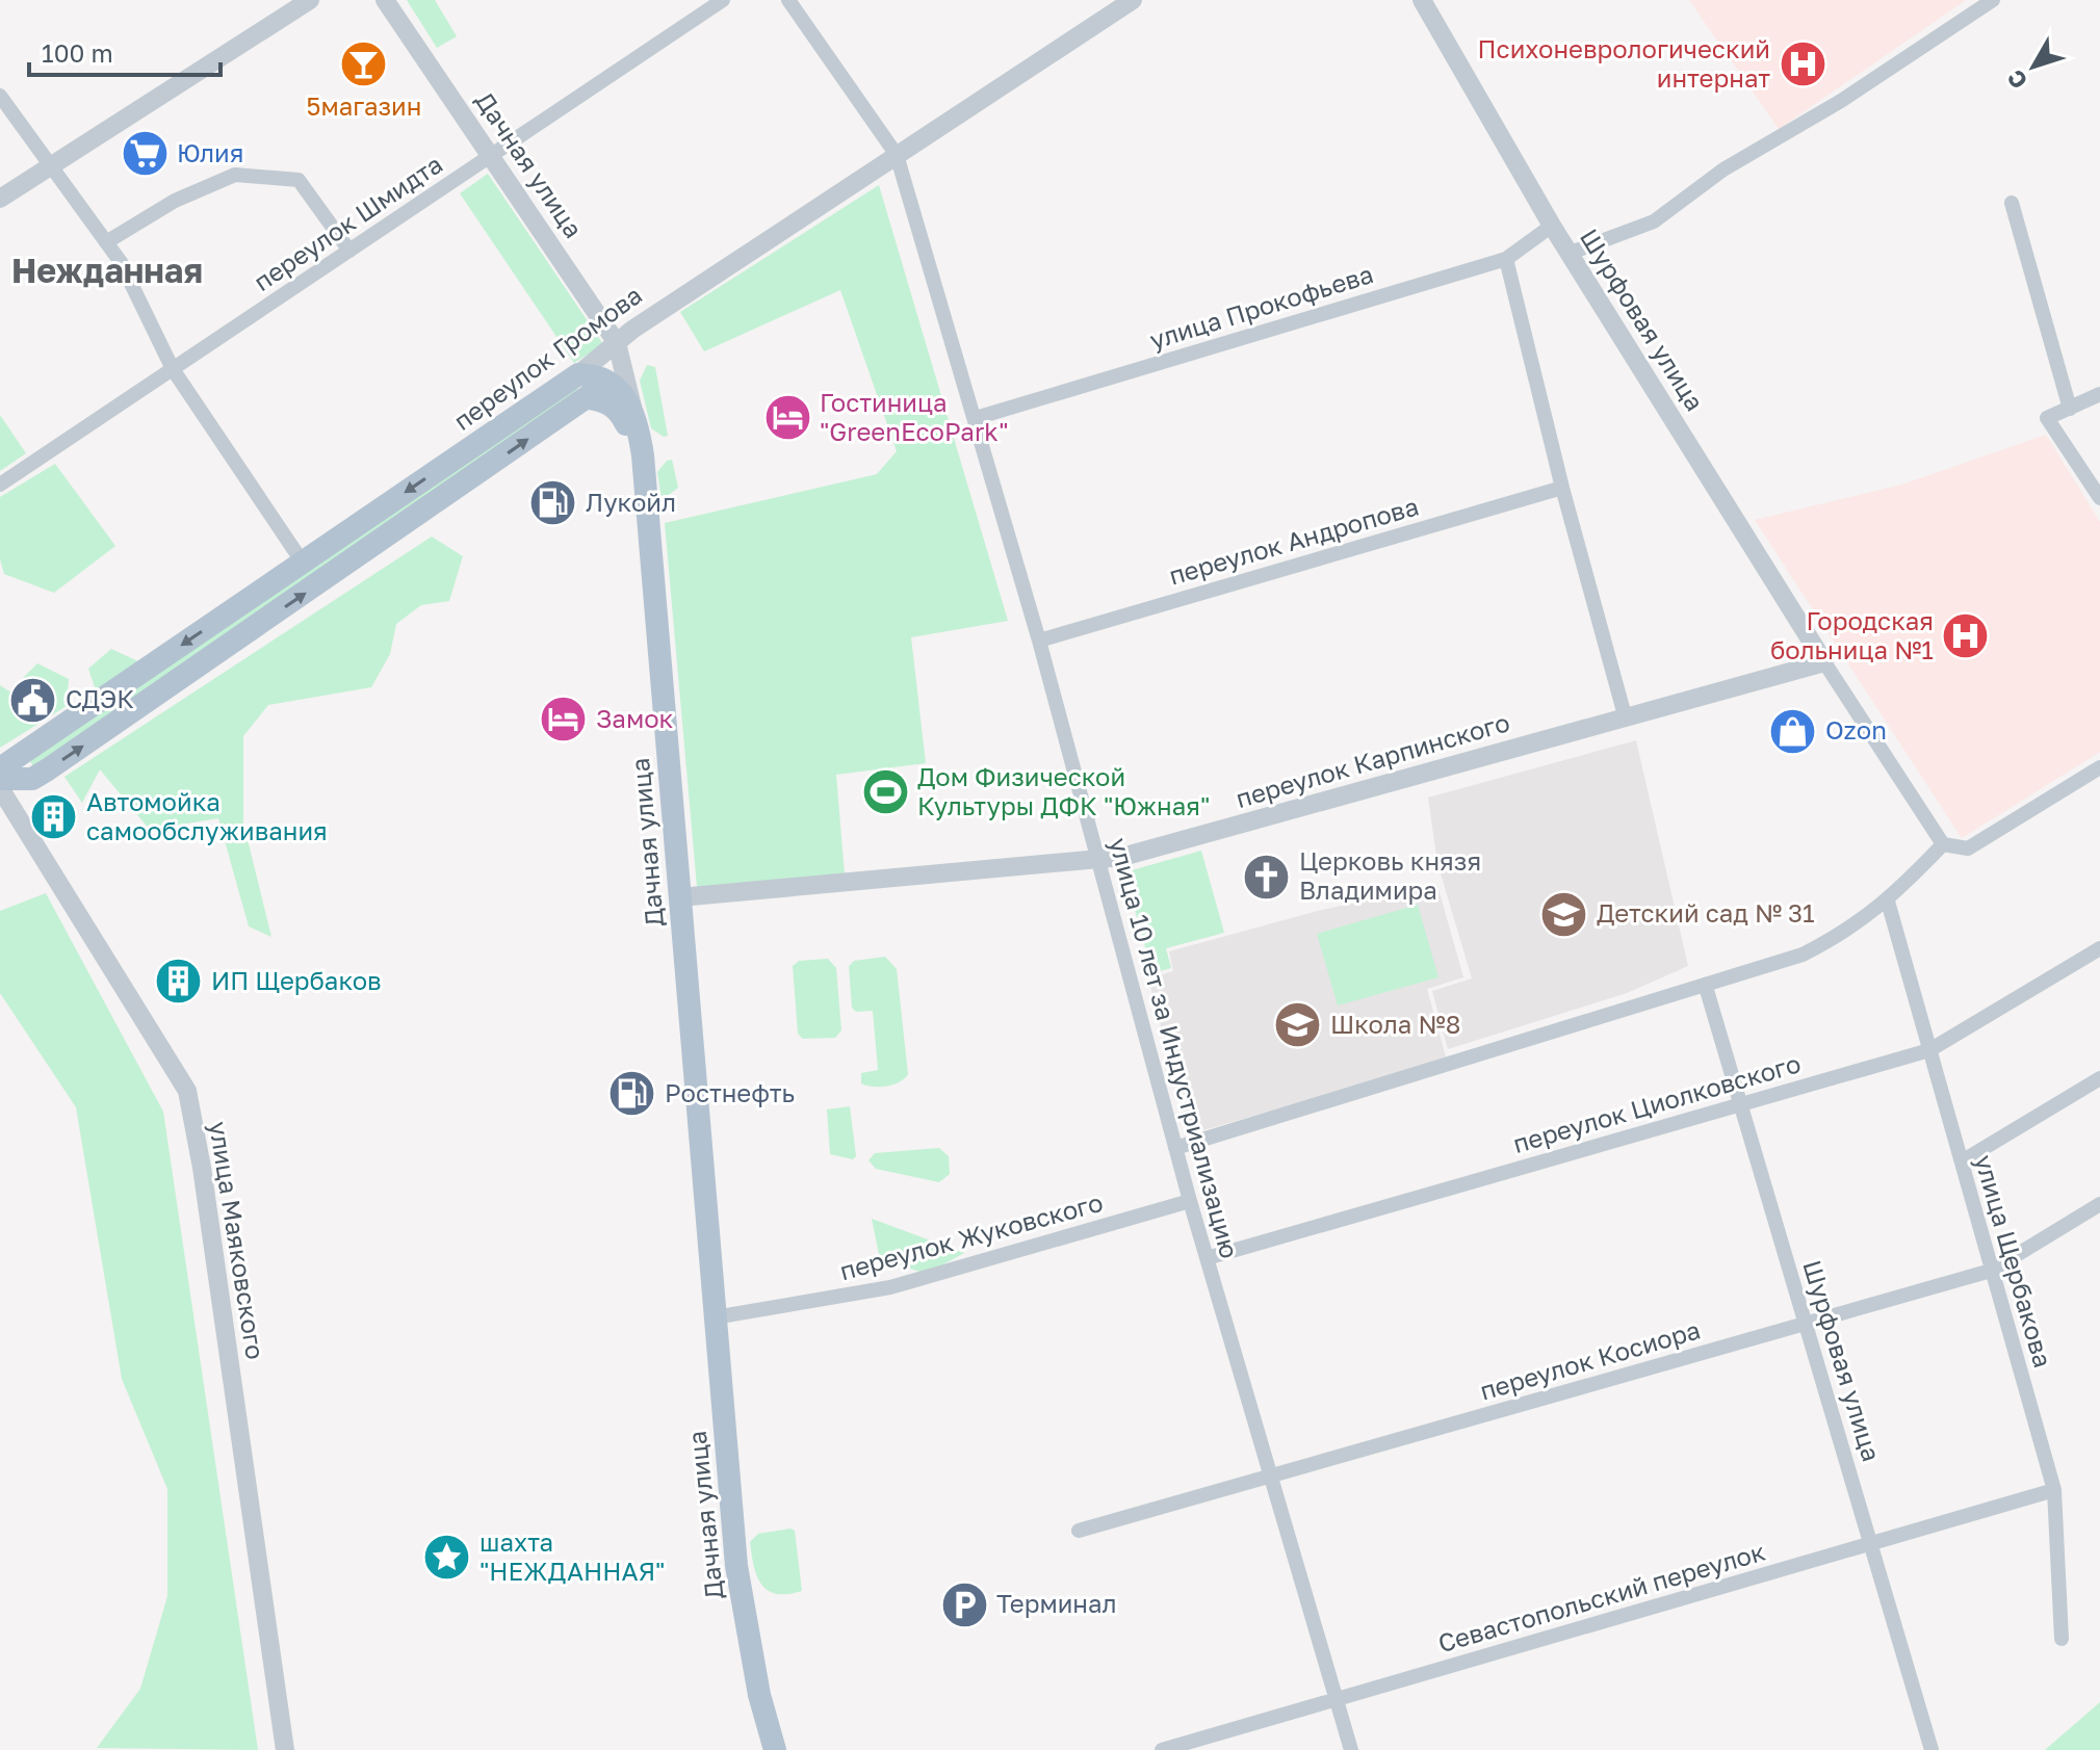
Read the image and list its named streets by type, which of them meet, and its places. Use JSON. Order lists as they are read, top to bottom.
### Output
{
  "streets": {
    "main road": ["Дачная улица", "переулок Громова"],
    "street": [
      "переулок Шмидта",
      "улица Прокофьева",
      "Шурфовая улица",
      "переулок Андропова",
      "переулок Карпинского",
      "улица 10 лет за Индустриализацию",
      "переулок Циолковского",
      "переулок Жуковского",
      "улица Маяковского",
      "улица Щербакова",
      "переулок Косиора",
      "Севастопольский переулок"
    ]
  },
  "crossings": [
    ["Дачная улица", "переулок Шмидта"],
    ["Дачная улица", "переулок Громова"],
    ["Дачная улица", "переулок Карпинского"],
    ["Дачная улица", "переулок Жуковского"],
    ["улица Прокофьева", "Шурфовая улица"],
    ["улица Прокофьева", "улица 10 лет за Индустриализацию"],
    ["Шурфовая улица", "переулок Карпинского"],
    ["Шурфовая улица", "переулок Циолковского"],
    ["Шурфовая улица", "переулок Косиора"],
    ["Шурфовая улица", "Севастопольский переулок"],
    ["переулок Громова", "улица 10 лет за Индустриализацию"],
    ["переулок Андропова", "улица 10 лет за Индустриализацию"],
    ["переулок Карпинского", "улица 10 лет за Индустриализацию"],
    ["улица 10 лет за Индустриализацию", "переулок Циолковского"],
    ["улица 10 лет за Индустриализацию", "переулок Жуковского"],
    ["улица 10 лет за Индустриализацию", "переулок Косиора"],
    ["улица 10 лет за Индустриализацию", "Севастопольский переулок"],
    ["переулок Циолковского", "улица Щербакова"],
    ["улица Щербакова", "переулок Косиора"],
    ["улица Щербакова", "Севастопольский переулок"]
  ],
  "one_way": ["переулок Громова"],
  "districts": ["Нежданная"],
  "places": {
    "bar": ["5магазин"],
    "hospital": ["Психоневрологический интернат", "Городская больница №1"],
    "supermarket": ["Юлия"],
    "hotel": ["Гостиница \"GreenEcoPark\"", "Замок"],
    "fuel station": ["Лукойл", "Ростнефть"],
    "public building": ["СДЭК"],
    "shop": ["Ozon"],
    "sports": ["Дом Физической Культуры ДФК \"Южная\""],
    "building": ["Автомойка самообслуживания", "ИП Щербаков"],
    "church": ["Церковь князя Владимира"],
    "school or university": ["Детский сад № 31", "Школа №8"],
    "place": ["шахта \"НЕЖДАННАЯ\""],
    "parking": ["Терминал"]
  },
  "scale_bar": "100 m",
  "north": "bottom left"
}
